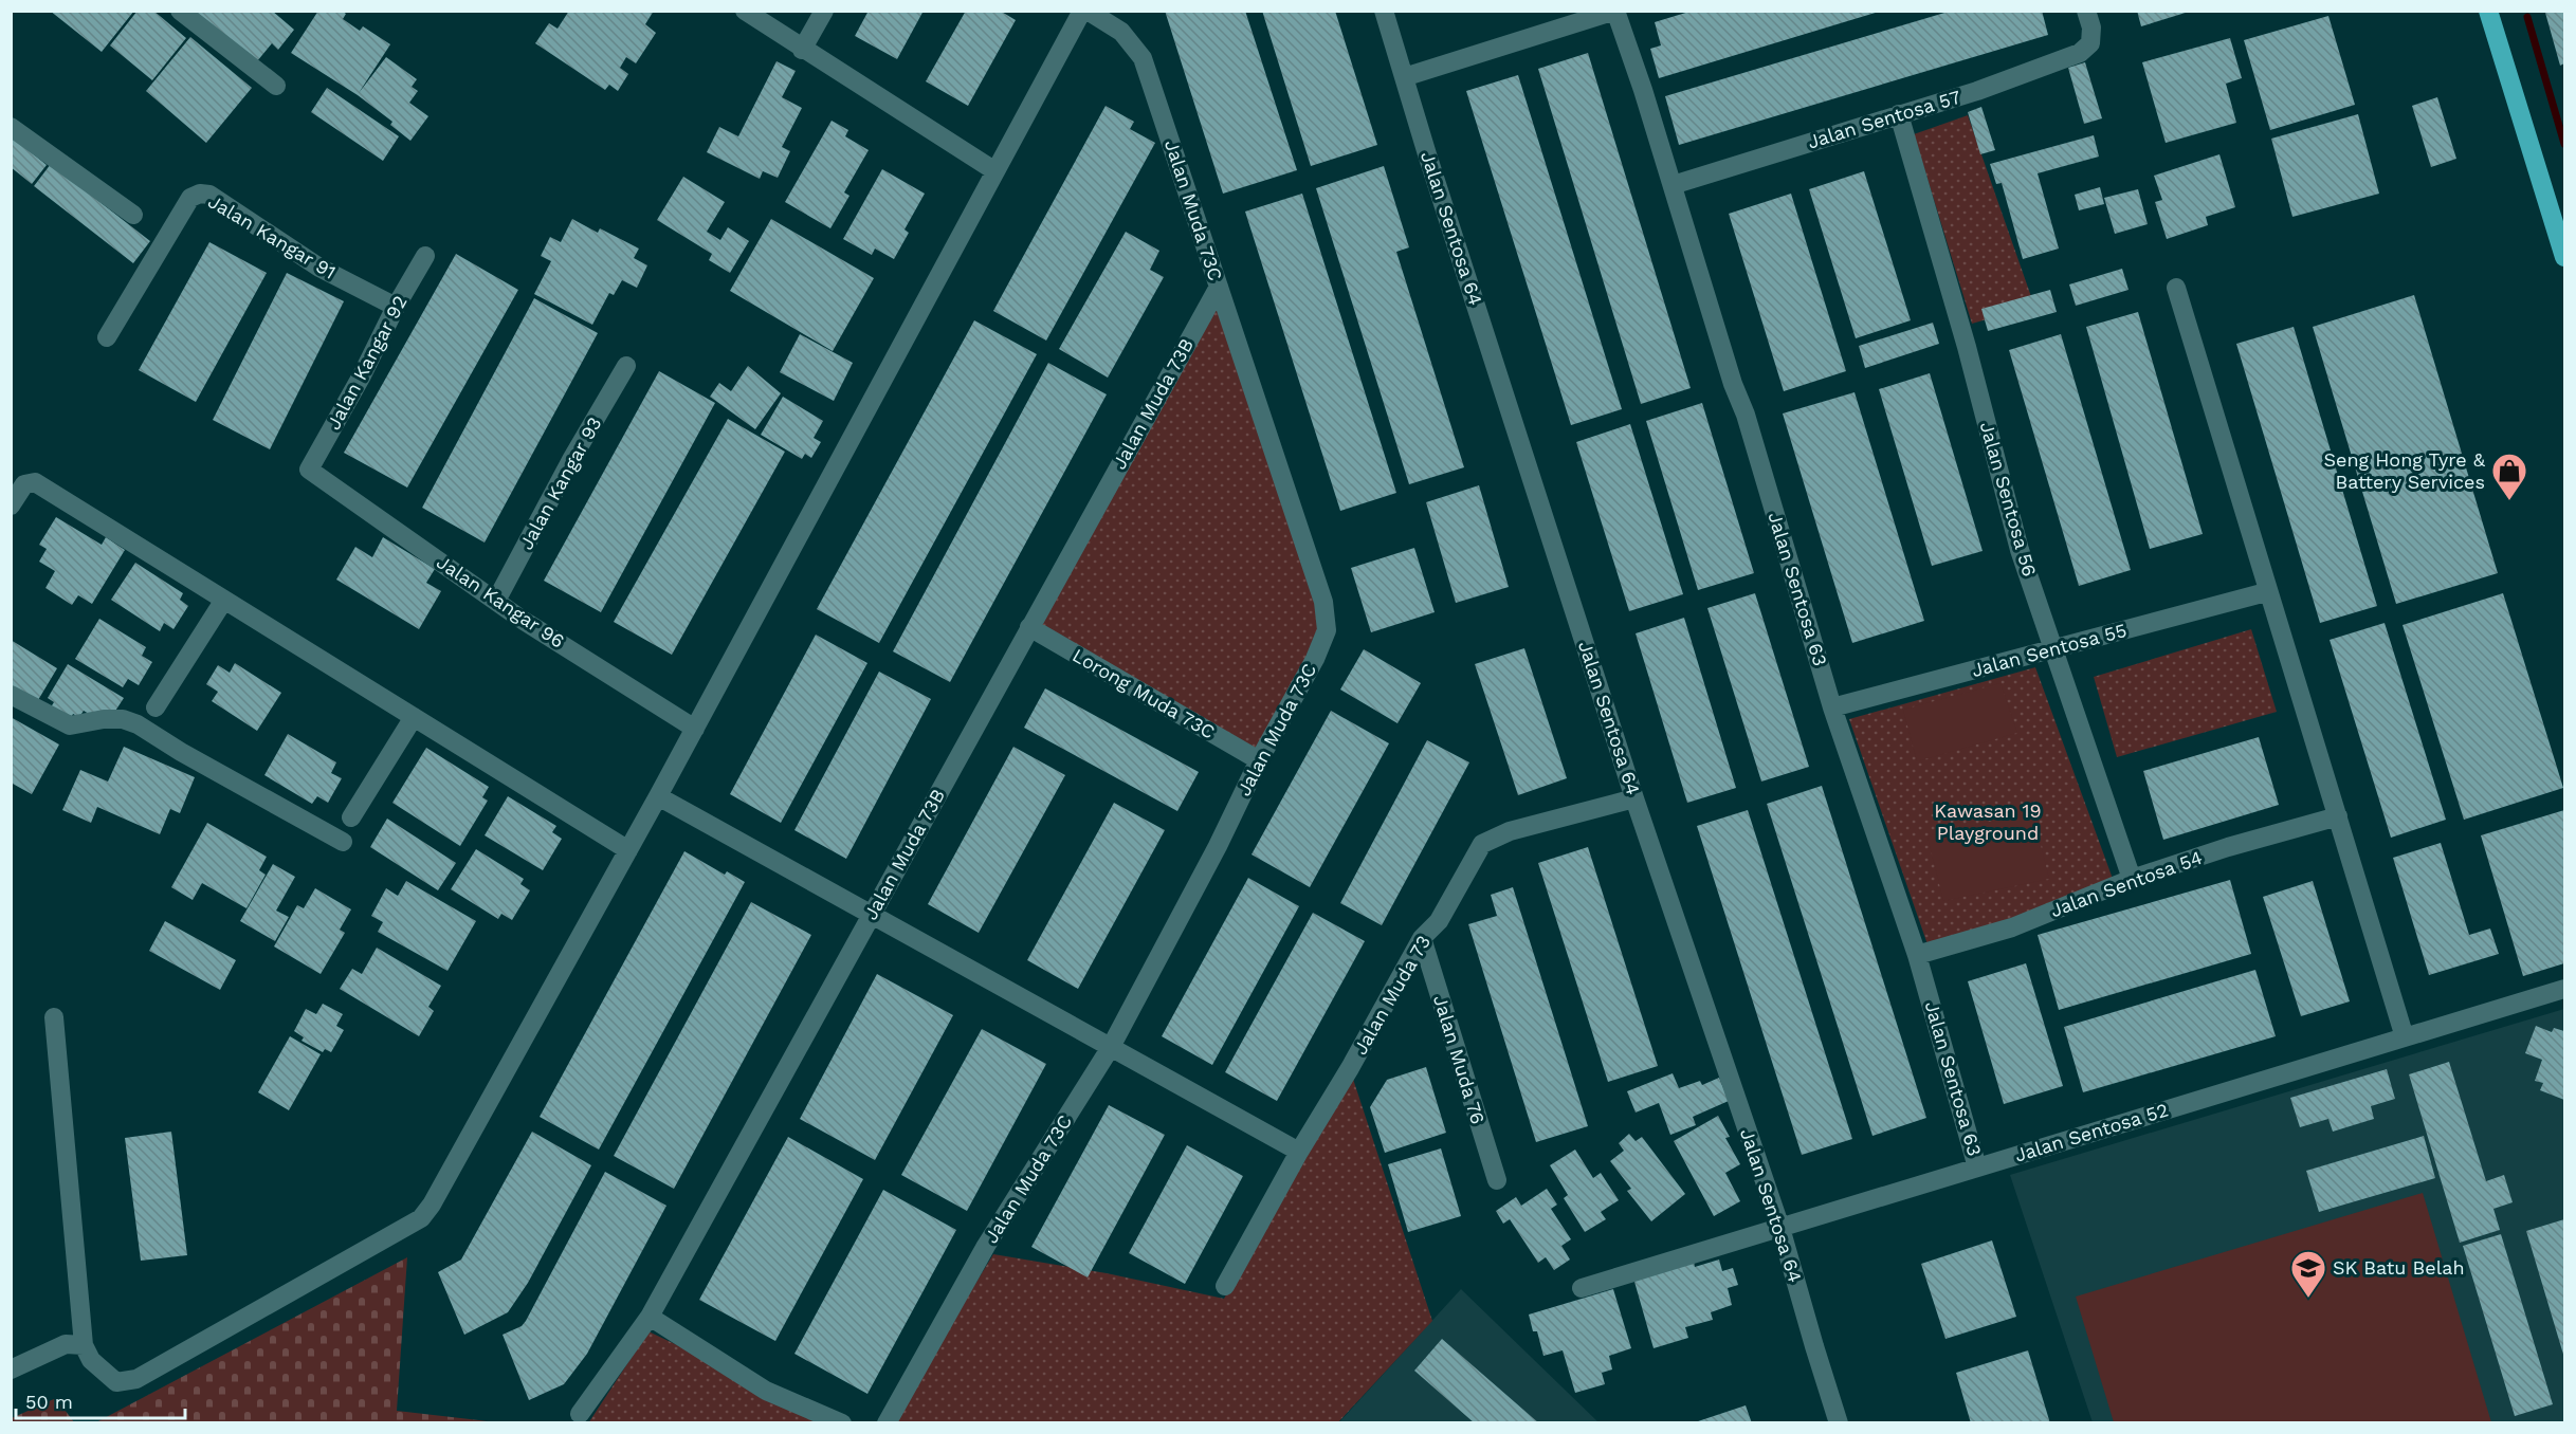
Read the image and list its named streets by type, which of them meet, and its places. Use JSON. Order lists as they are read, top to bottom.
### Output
{
  "streets": {
    "street": [
      "Jalan Sentosa 57",
      "Jalan Muda 73C",
      "Jalan Sentosa 64",
      "Jalan Kangar 91",
      "Jalan Kangar 92",
      "Jalan Muda 73B",
      "Jalan Kangar 93",
      "Jalan Sentosa 56",
      "Jalan Sentosa 63",
      "Jalan Kangar 96",
      "Jalan Sentosa 55",
      "Lorong Muda 73C",
      "Jalan Sentosa 54",
      "Jalan Muda 73",
      "Jalan Muda 76",
      "Jalan Sentosa 52"
    ]
  },
  "crossings": [
    ["Jalan Sentosa 57", "Jalan Sentosa 56"],
    ["Jalan Sentosa 57", "Jalan Sentosa 63"],
    ["Jalan Muda 73C", "Jalan Muda 73B"],
    ["Jalan Muda 73C", "Lorong Muda 73C"],
    ["Jalan Sentosa 64", "Jalan Muda 73"],
    ["Jalan Sentosa 64", "Jalan Sentosa 52"],
    ["Jalan Kangar 91", "Jalan Kangar 92"],
    ["Jalan Kangar 92", "Jalan Kangar 96"],
    ["Jalan Muda 73B", "Lorong Muda 73C"],
    ["Jalan Kangar 93", "Jalan Kangar 96"],
    ["Jalan Sentosa 56", "Jalan Sentosa 55"],
    ["Jalan Sentosa 56", "Jalan Sentosa 54"],
    ["Jalan Sentosa 63", "Jalan Sentosa 55"],
    ["Jalan Sentosa 63", "Jalan Sentosa 54"],
    ["Jalan Sentosa 63", "Jalan Sentosa 52"],
    ["Jalan Muda 73", "Jalan Muda 76"]
  ],
  "parks": ["Kawasan 19 Playground"],
  "places": {
    "shop": ["Seng Hong Tyre & Battery Services"],
    "school or university": ["SK Batu Belah"]
  },
  "scale_bar": "50 m"
}
